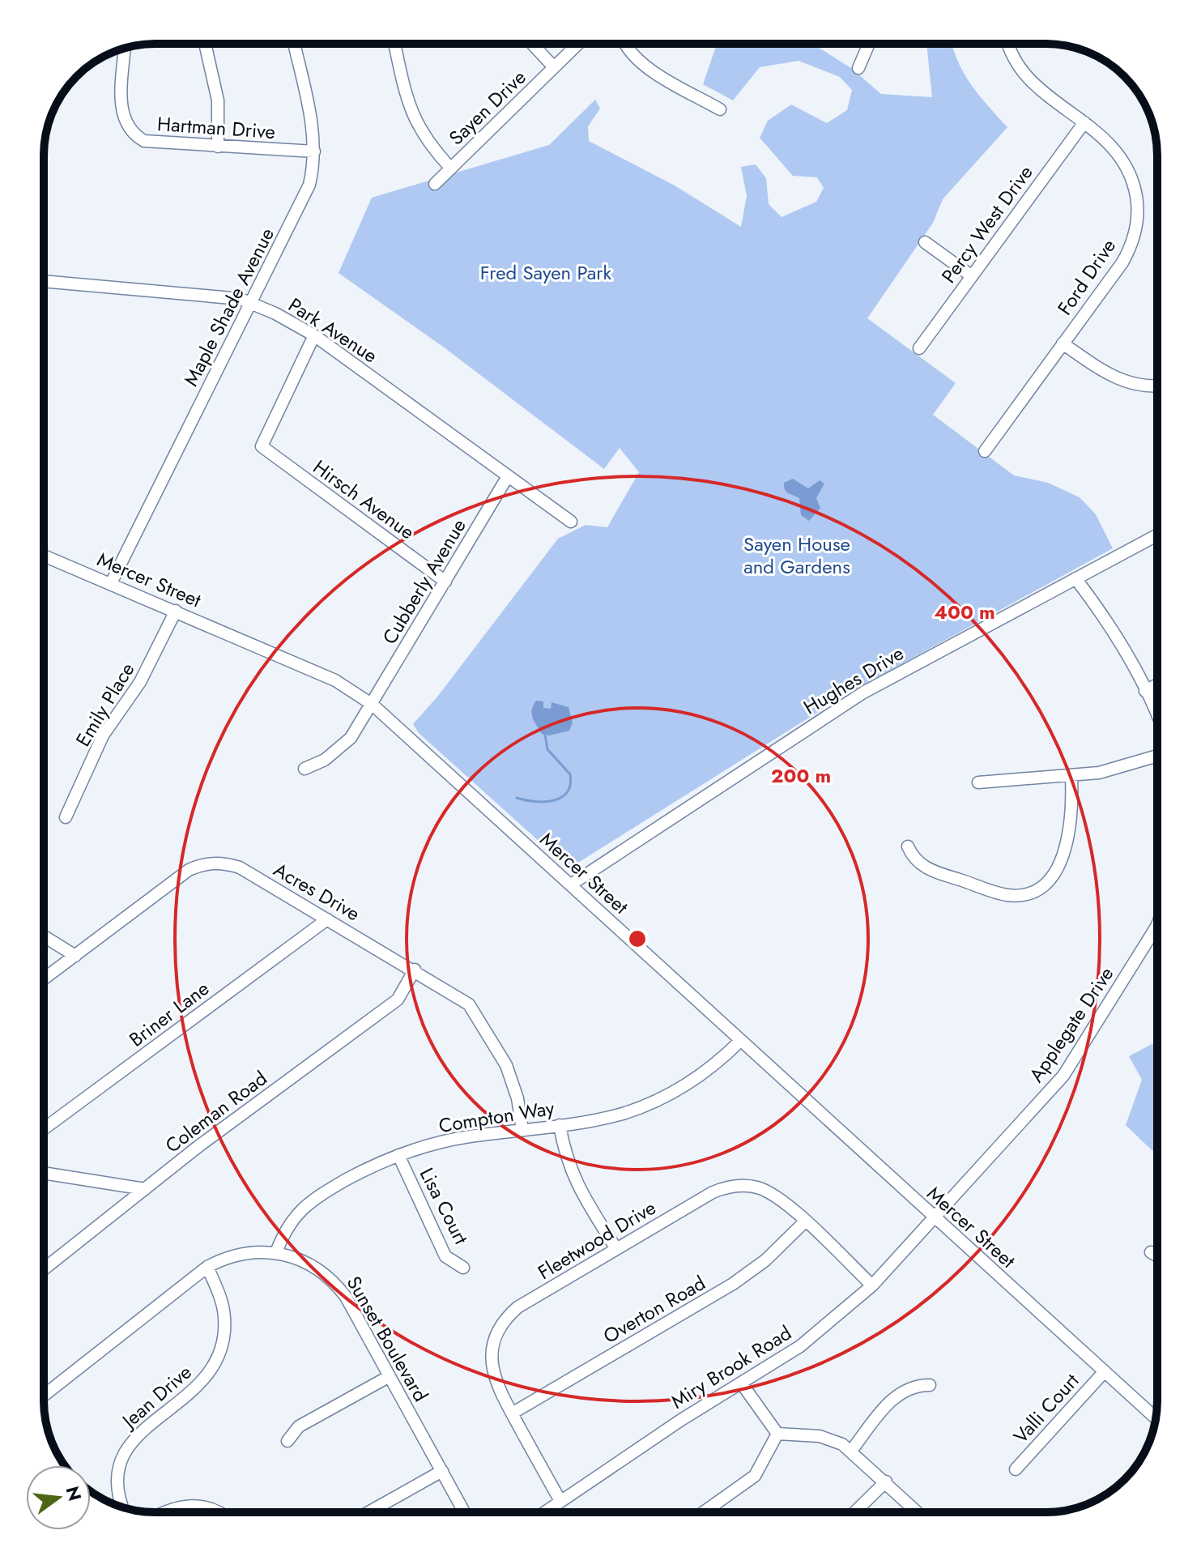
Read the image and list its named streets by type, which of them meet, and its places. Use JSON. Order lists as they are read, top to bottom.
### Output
{
  "streets": {
    "street": [
      "Sayen Drive",
      "Hartman Drive",
      "Percy West Drive",
      "Ford Drive",
      "Maple Shade Avenue",
      "Park Avenue",
      "Hirsch Avenue",
      "Mercer Street",
      "Cubberly Avenue",
      "Hughes Drive",
      "Emily Place",
      "Acres Drive",
      "Briner Lane",
      "Applegate Drive",
      "Coleman Road",
      "Compton Way",
      "Lisa Court",
      "Fleetwood Drive",
      "Overton Road",
      "Sunset Boulevard",
      "Miry Brook Road",
      "Jean Drive",
      "Valli Court"
    ]
  },
  "crossings": [
    ["Hartman Drive", "Maple Shade Avenue"],
    ["Percy West Drive", "Ford Drive"],
    ["Maple Shade Avenue", "Park Avenue"],
    ["Maple Shade Avenue", "Mercer Street"],
    ["Park Avenue", "Hirsch Avenue"],
    ["Park Avenue", "Cubberly Avenue"],
    ["Hirsch Avenue", "Cubberly Avenue"],
    ["Mercer Street", "Cubberly Avenue"],
    ["Mercer Street", "Hughes Drive"],
    ["Mercer Street", "Emily Place"],
    ["Mercer Street", "Applegate Drive"],
    ["Mercer Street", "Compton Way"],
    ["Mercer Street", "Miry Brook Road"],
    ["Mercer Street", "Valli Court"],
    ["Acres Drive", "Briner Lane"],
    ["Acres Drive", "Coleman Road"],
    ["Acres Drive", "Compton Way"],
    ["Applegate Drive", "Miry Brook Road"],
    ["Compton Way", "Lisa Court"],
    ["Compton Way", "Sunset Boulevard"],
    ["Fleetwood Drive", "Overton Road"],
    ["Fleetwood Drive", "Miry Brook Road"],
    ["Sunset Boulevard", "Jean Drive"]
  ],
  "parks": ["Fred Sayen Park", "Sayen House and Gardens"],
  "north": "right",
  "rings": ["400 m", "200 m"]
}
